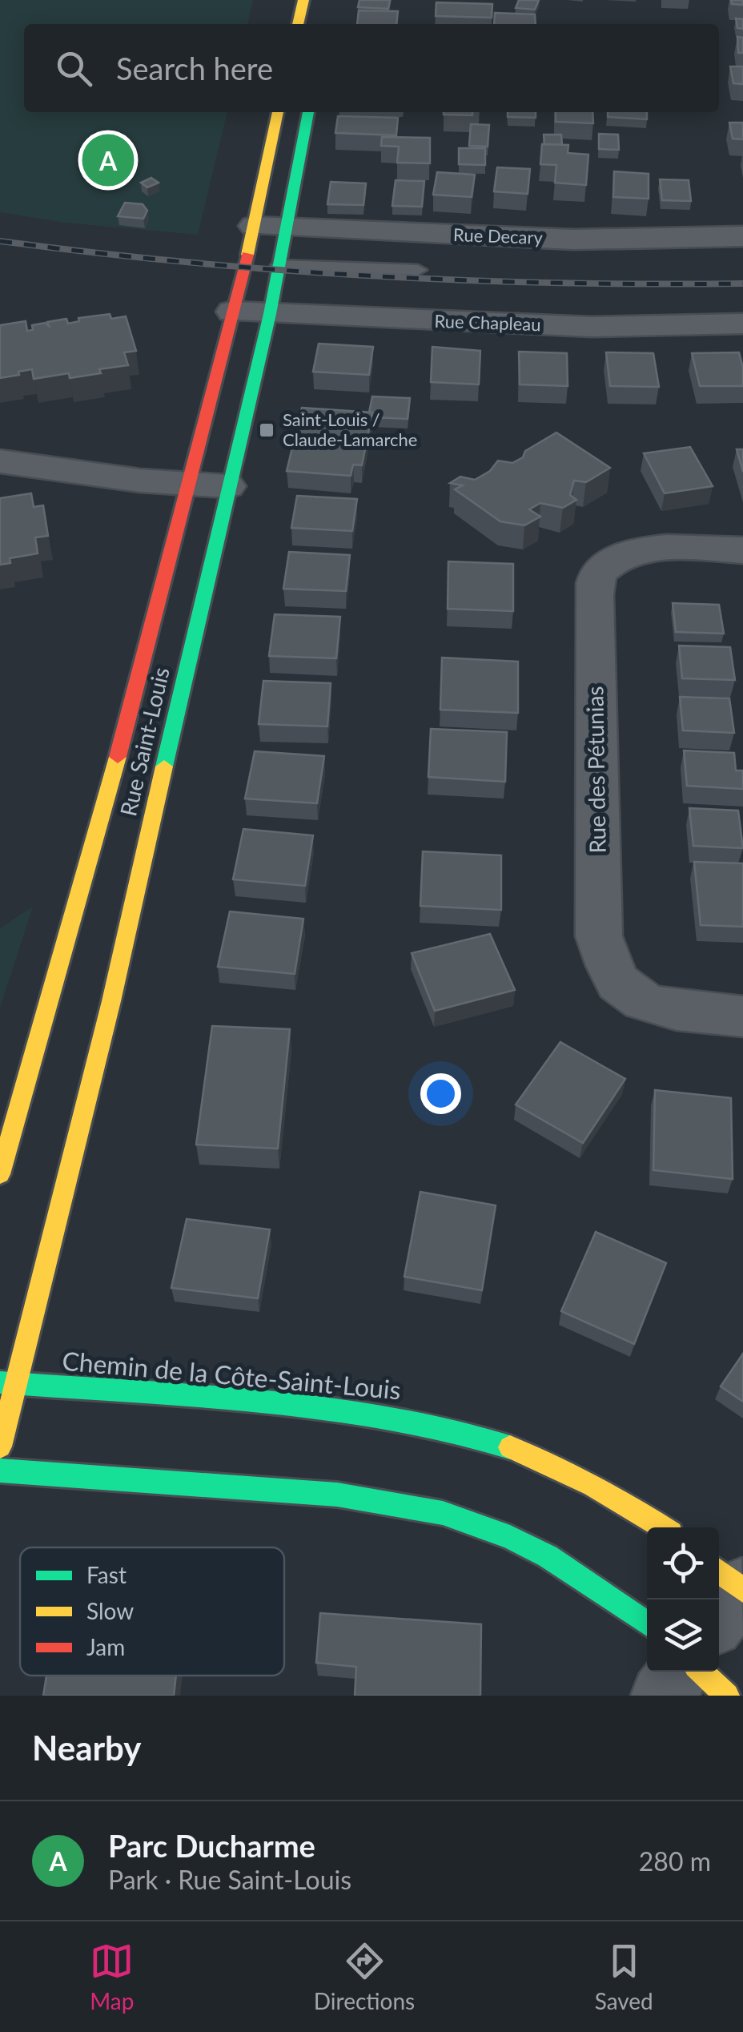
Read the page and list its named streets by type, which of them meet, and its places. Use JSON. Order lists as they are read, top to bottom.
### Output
{
  "streets": {
    "street": [
      "Rue Decary",
      "Rue Chapleau",
      "Rue Saint-Louis",
      "Rue des Pétunias",
      "Chemin de la Côte-Saint-Louis"
    ]
  },
  "crossings": [
    ["Rue Decary", "Rue Saint-Louis"],
    ["Rue Chapleau", "Rue Saint-Louis"],
    ["Rue Saint-Louis", "Chemin de la Côte-Saint-Louis"]
  ],
  "places": {
    "transit": ["Saint-Louis / Claude-Lamarche"]
  },
  "legend": ["Fast", "Slow", "Jam"],
  "page": {
    "search": "Search here",
    "pins": "A",
    "heading": "Nearby",
    "list": [
      {
        "mark": "A",
        "name": "Parc Ducharme",
        "note": "Park · Rue Saint-Louis",
        "value": "280 m"
      }
    ],
    "nav": ["Map", "Directions", "Saved"]
  }
}
